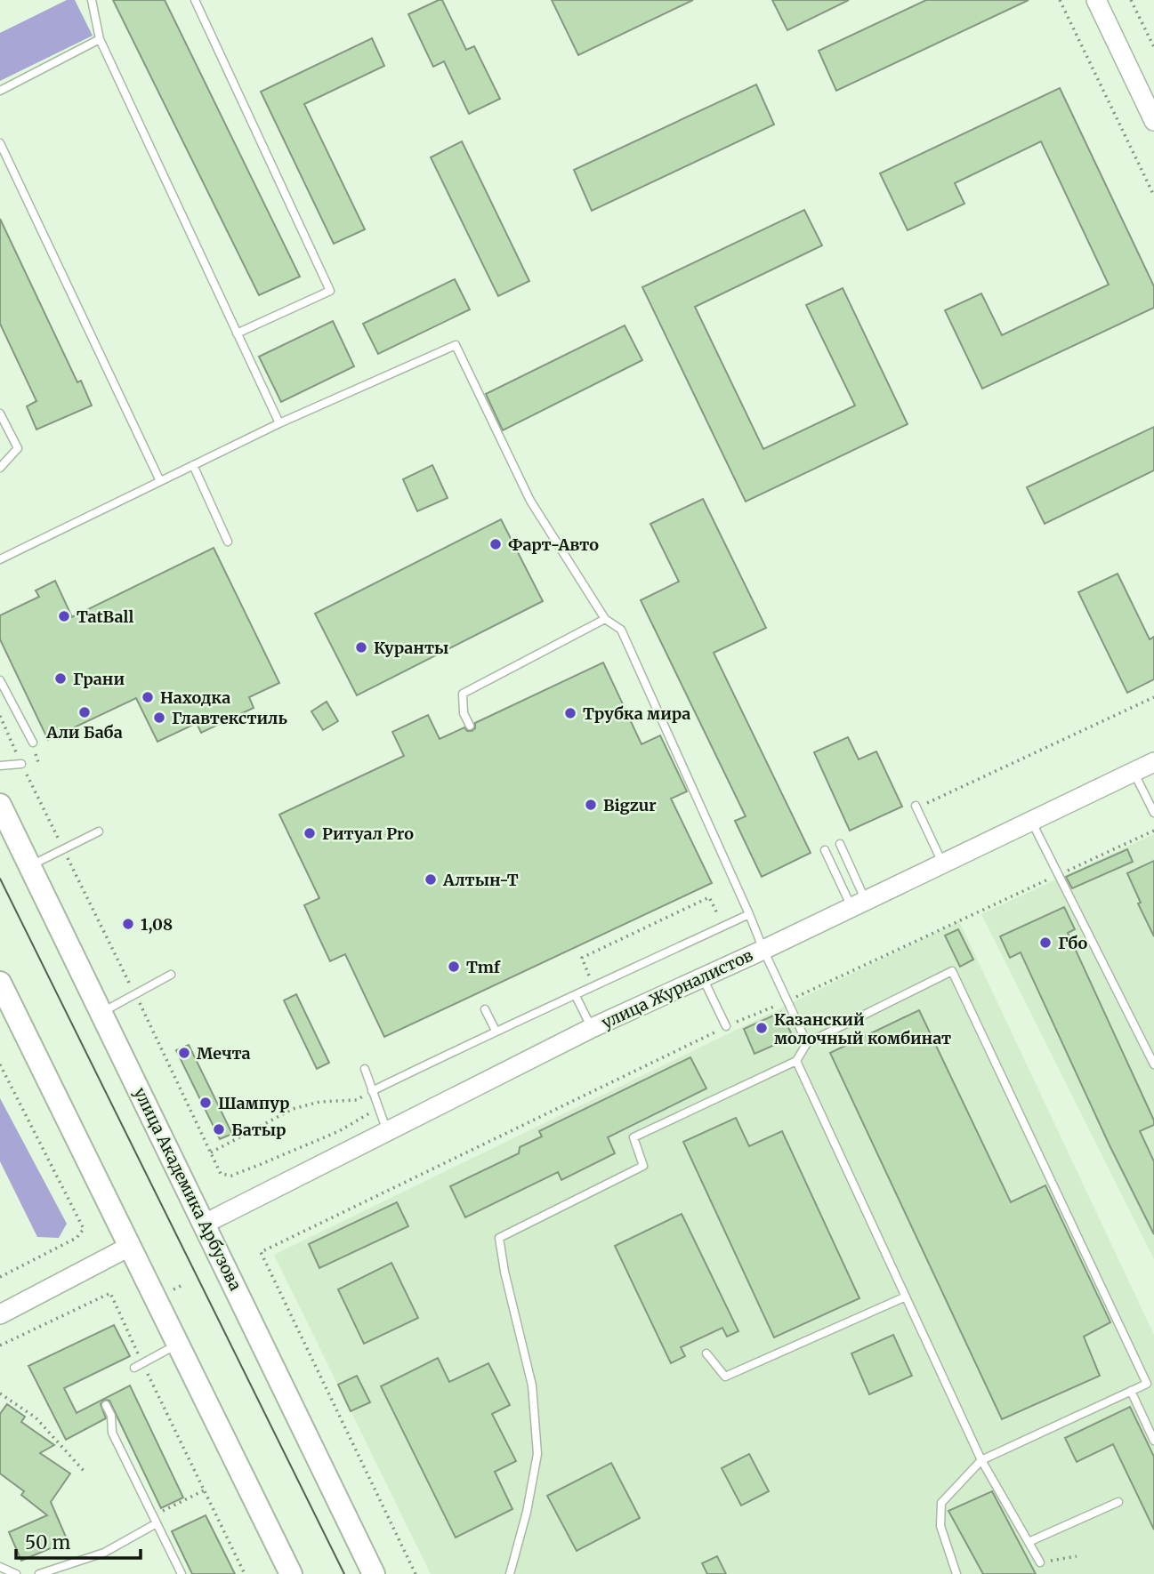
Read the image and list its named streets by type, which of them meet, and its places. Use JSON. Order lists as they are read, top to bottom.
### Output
{
  "streets": {
    "main road": ["улица Академика Арбузова"],
    "street": ["улица Журналистов"]
  },
  "crossings": [
    ["улица Журналистов", "улица Академика Арбузова"]
  ],
  "places": [
    "Фарт-Авто",
    "TatBall",
    "Куранты",
    "Грани",
    "Находка",
    "Али Баба",
    "Трубка мира",
    "Главтекстиль",
    "Bigzur",
    "Ритуал Pro",
    "Алтын-Т",
    "1,08",
    "Гбо",
    "Tmf",
    "Казанский молочный комбинат",
    "Мечта",
    "Шампур",
    "Батыр"
  ],
  "scale_bar": "50 m"
}
